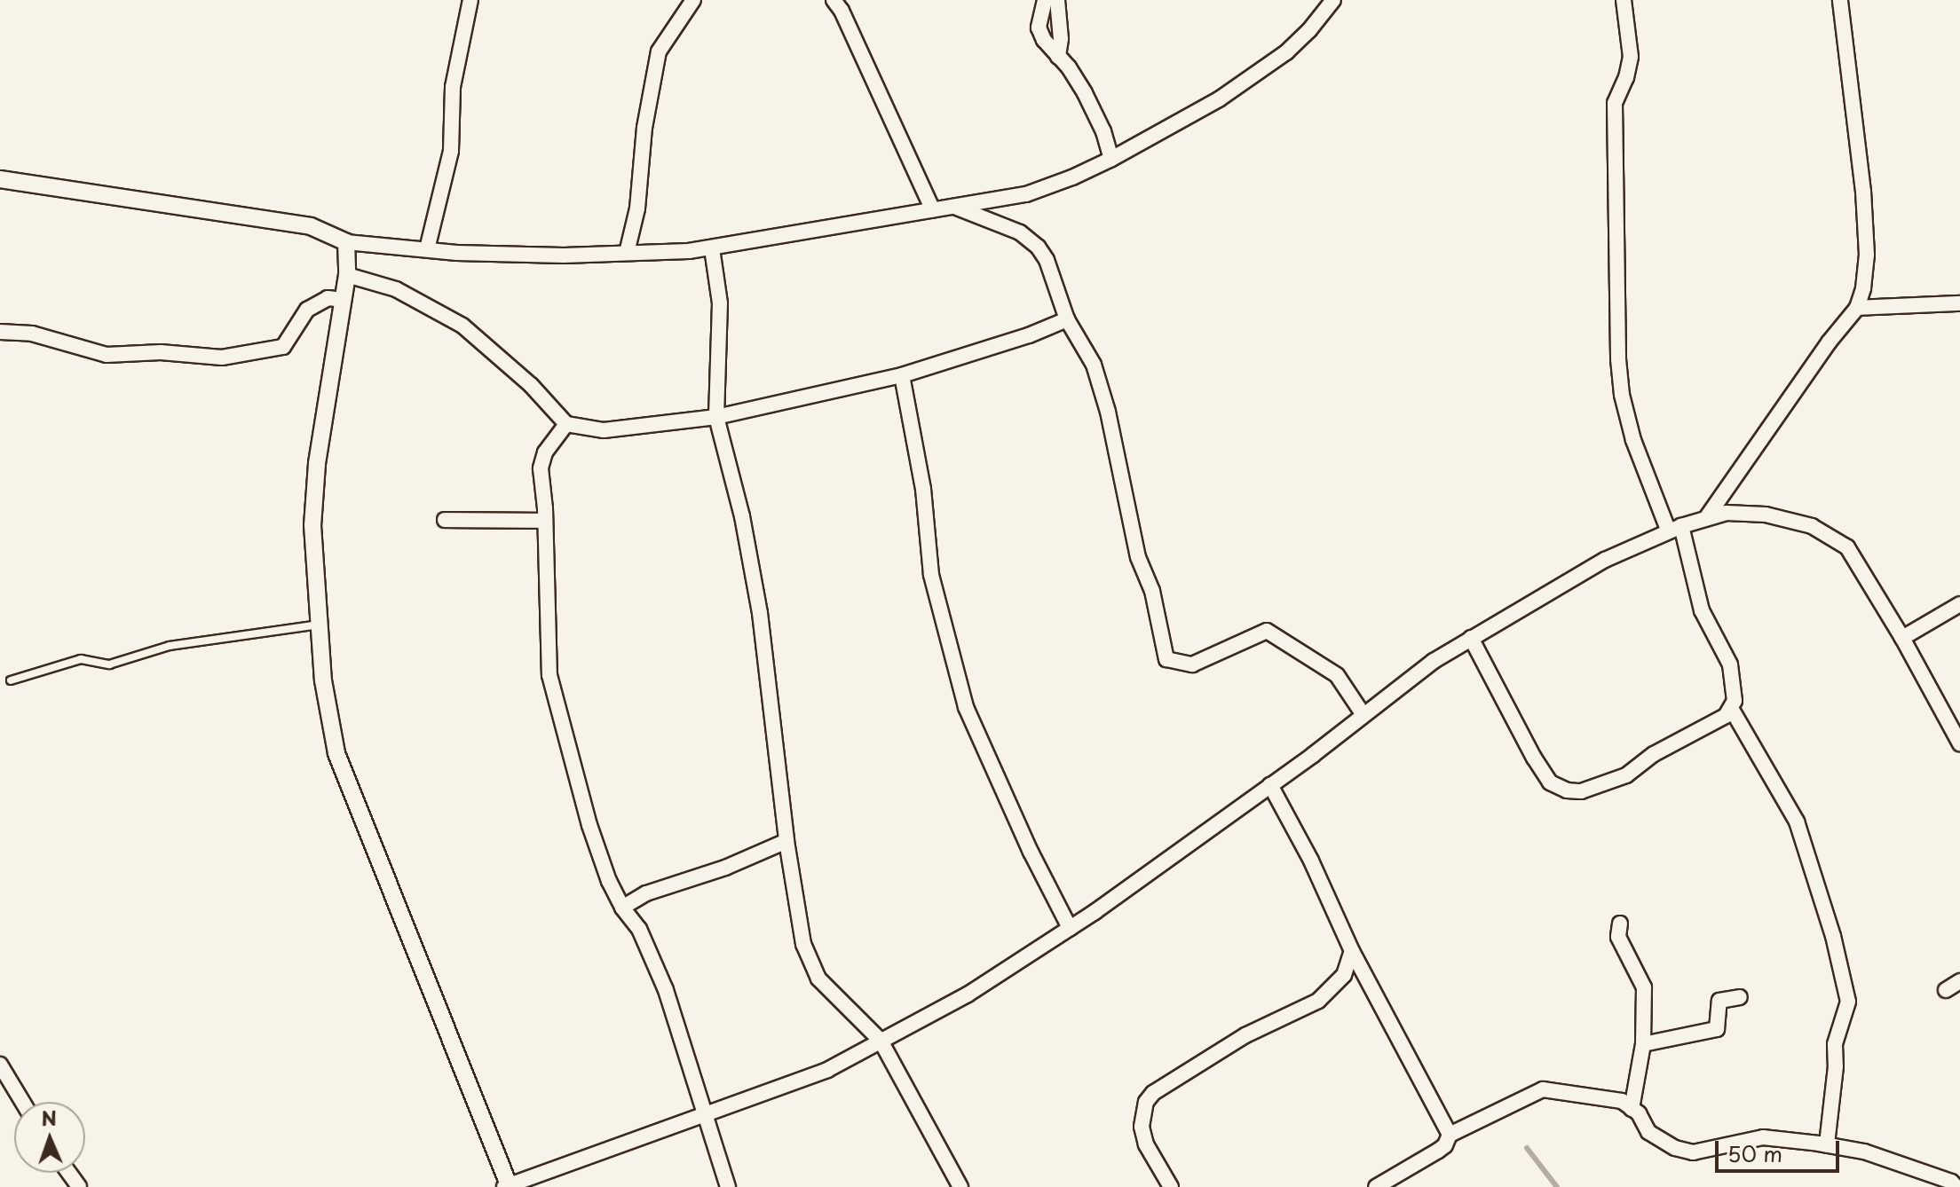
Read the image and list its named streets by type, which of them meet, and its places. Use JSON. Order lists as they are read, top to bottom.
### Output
{
  "scale_bar": "50 m",
  "north": "top"
}
